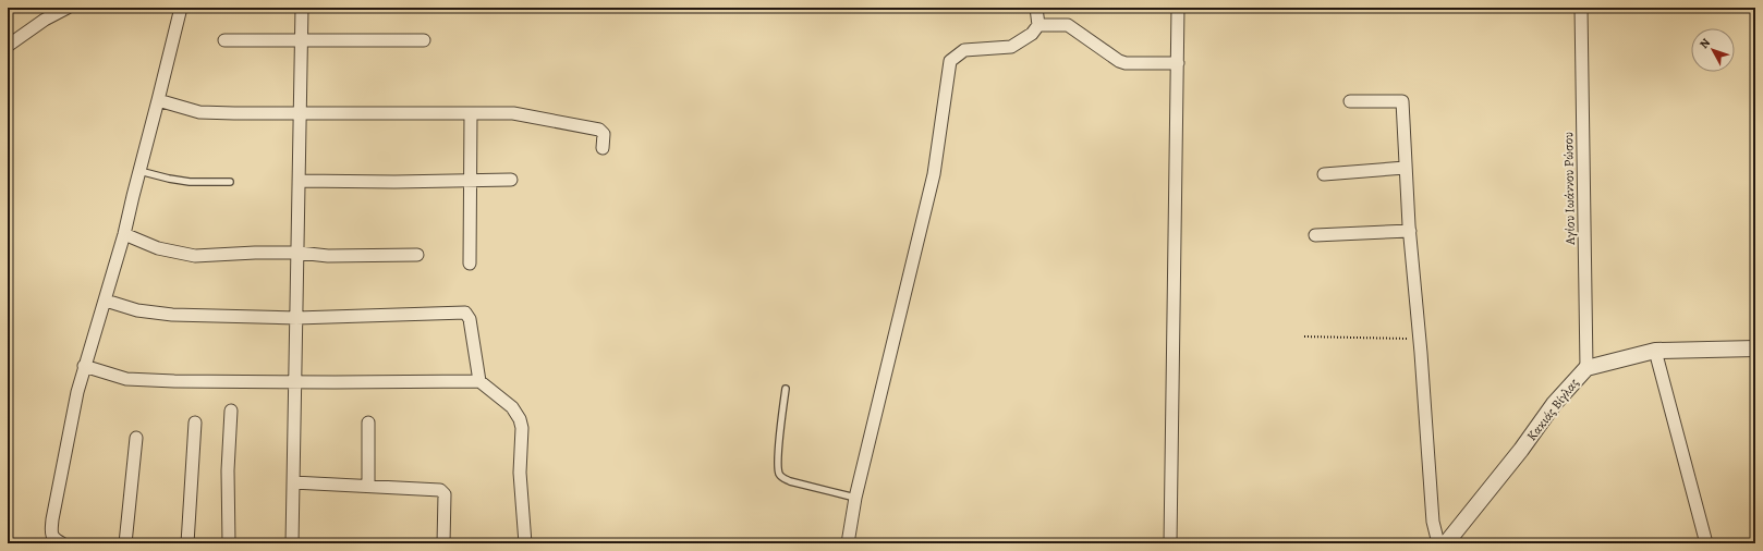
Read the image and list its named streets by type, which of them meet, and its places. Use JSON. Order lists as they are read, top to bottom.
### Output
{
  "streets": {
    "street": ["Αγίου Ιωάννου Ρώσου", "Κακιάς Βίγλας"]
  },
  "crossings": [
    ["Αγίου Ιωάννου Ρώσου", "Κακιάς Βίγλας"]
  ],
  "north": "top left"
}
